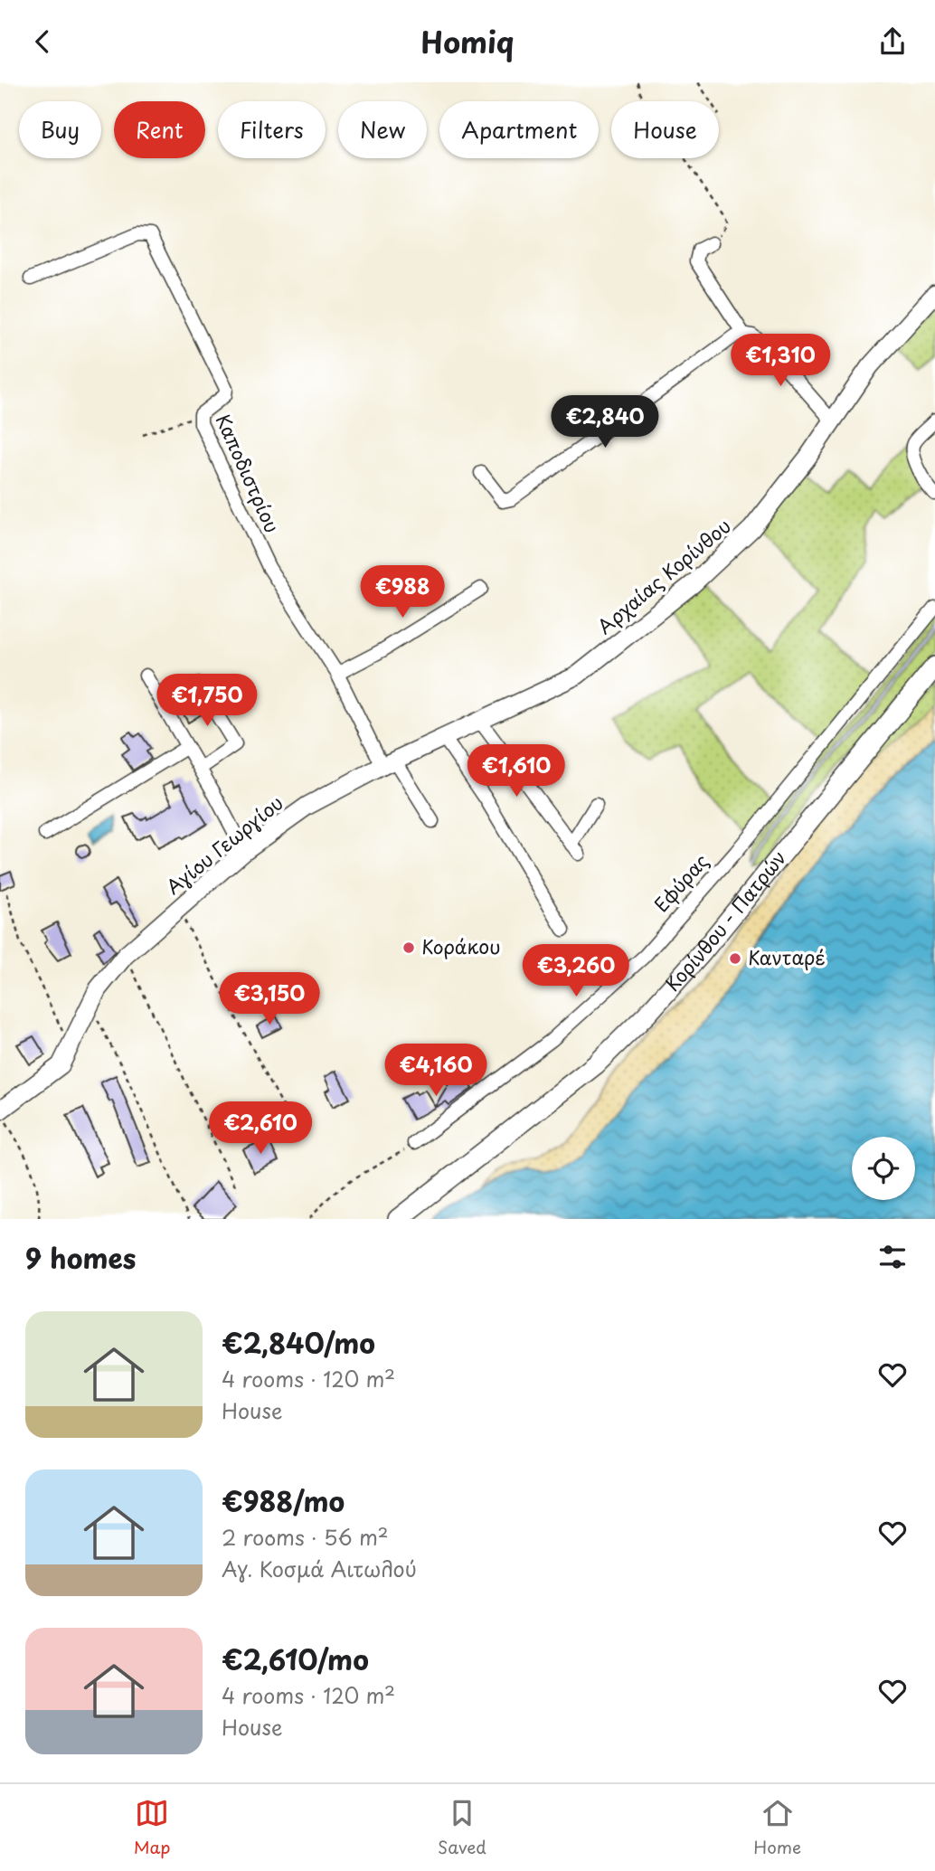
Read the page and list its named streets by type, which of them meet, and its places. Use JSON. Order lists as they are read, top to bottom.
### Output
{
  "streets": {
    "main road": ["Κορίνθου - Πατρών"],
    "street": [
      "Καποδιστρίου",
      "Αρχαίας Κορίνθου",
      "Αγίου Γεωργίου",
      "Εφύρας"
    ]
  },
  "crossings": [
    ["Καποδιστρίου", "Αγίου Γεωργίου"],
    ["Αρχαίας Κορίνθου", "Αγίου Γεωργίου"]
  ],
  "places": ["Κοράκου", "Κανταρέ"],
  "page": {
    "header": "Homiq",
    "chip": [
      "Buy",
      "Rent",
      "Filters",
      "New",
      "Apartment",
      "House"
    ],
    "price": [
      "€1,310",
      "€2,840",
      "€988",
      "€1,750",
      "€1,610",
      "€3,260",
      "€3,150",
      "€4,160",
      "€2,610"
    ],
    "heading": "9 homes",
    "list": [
      {
        "name": "€2,840/mo",
        "note": "4 rooms · 120 m² · House"
      },
      {
        "name": "€988/mo",
        "note": "2 rooms · 56 m² · Αγ. Κοσμά Αιτωλού"
      },
      {
        "name": "€2,610/mo",
        "note": "4 rooms · 120 m² · House"
      }
    ],
    "tabs": ["Map", "Saved", "Home"]
  }
}
